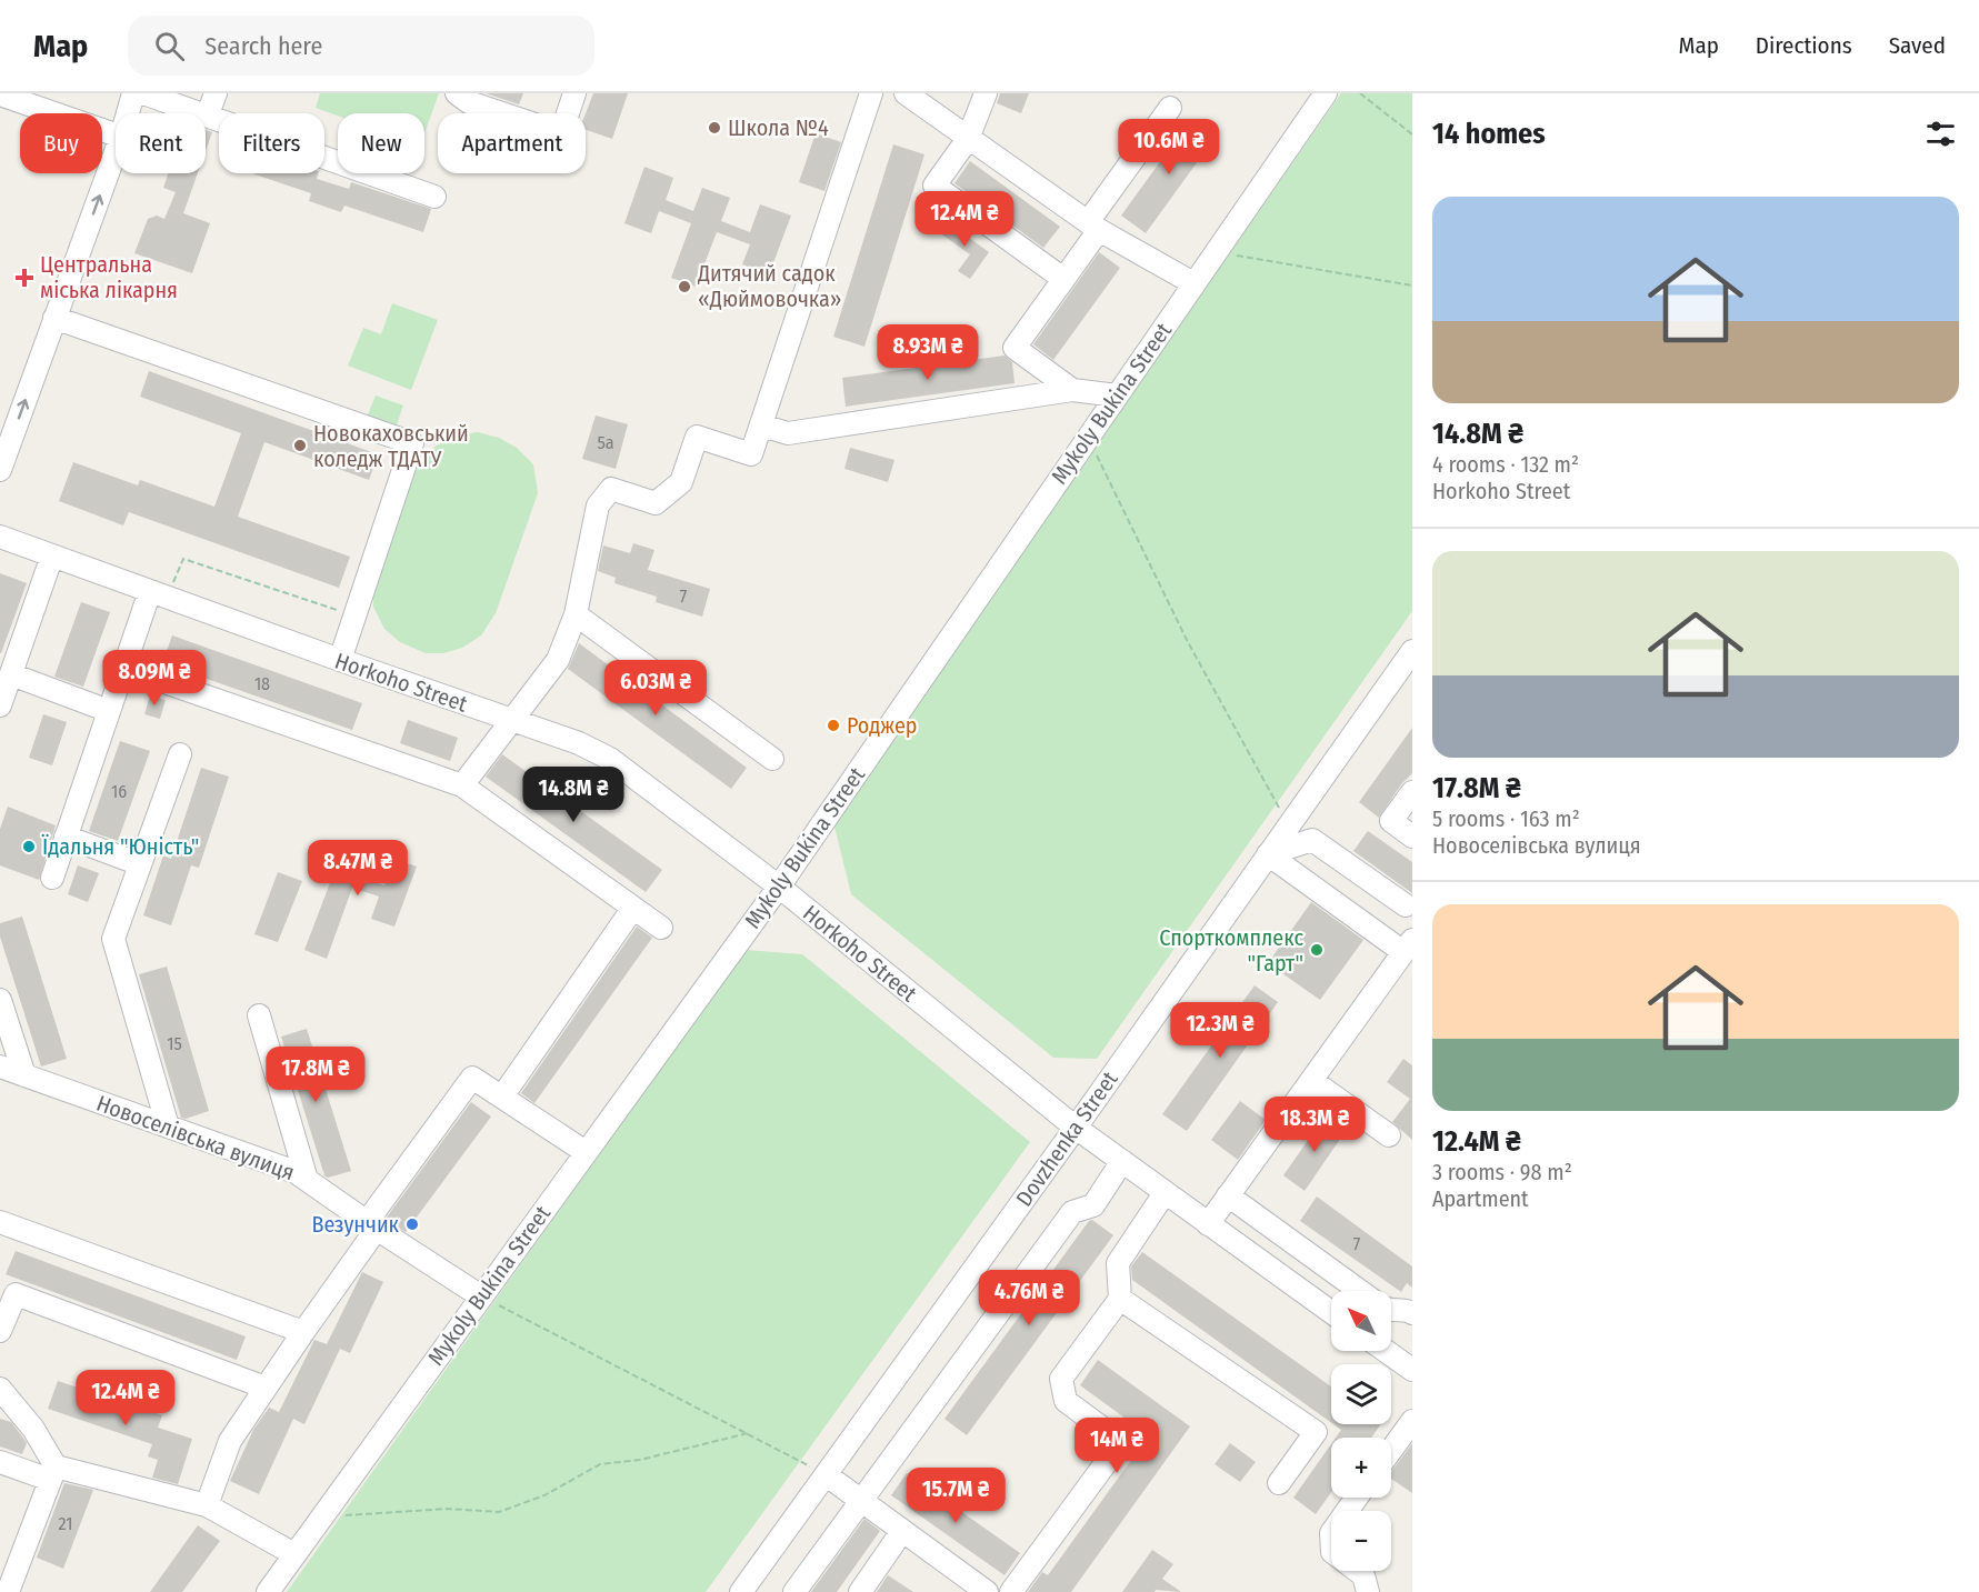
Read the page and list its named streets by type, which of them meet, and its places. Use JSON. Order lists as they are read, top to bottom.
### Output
{
  "streets": {
    "street": [
      "Mykoly Bukina Street",
      "Horkoho Street",
      "Новоселівська вулиця",
      "Dovzhenka Street"
    ]
  },
  "crossings": [
    ["Mykoly Bukina Street", "Horkoho Street"],
    ["Mykoly Bukina Street", "Новоселівська вулиця"],
    ["Horkoho Street", "Dovzhenka Street"]
  ],
  "places": {
    "other": [
      "Школа №4",
      "Дитячий садок «Дюймовочка»",
      "Новокаховський коледж ТДАТУ",
      "Роджер",
      "Їдальня \"Юність\"",
      "Спорткомплекс \"Гарт\"",
      "Везунчик"
    ],
    "health": ["Центральна міська лікарня"]
  },
  "house_numbers": [
    "5а",
    "7",
    "18",
    "16",
    "15",
    "7",
    "21"
  ],
  "north": "top left",
  "page": {
    "header": "Map",
    "search": "Search here",
    "nav": ["Map", "Directions", "Saved"],
    "heading": "14 homes",
    "chip": [
      "Buy",
      "Rent",
      "Filters",
      "New",
      "Apartment"
    ],
    "price": [
      "10.6M ₴",
      "12.4M ₴",
      "8.93M ₴",
      "8.09M ₴",
      "6.03M ₴",
      "14.8M ₴",
      "8.47M ₴",
      "12.3M ₴",
      "17.8M ₴",
      "18.3M ₴",
      "4.76M ₴",
      "12.4M ₴",
      "14M ₴",
      "15.7M ₴"
    ],
    "list": [
      {
        "name": "14.8M ₴",
        "note": "4 rooms · 132 m² · Horkoho Street"
      },
      {
        "name": "17.8M ₴",
        "note": "5 rooms · 163 m² · Новоселівська вулиця"
      },
      {
        "name": "12.4M ₴",
        "note": "3 rooms · 98 m² · Apartment"
      }
    ],
    "map_buttons": ["+", "−"]
  }
}
